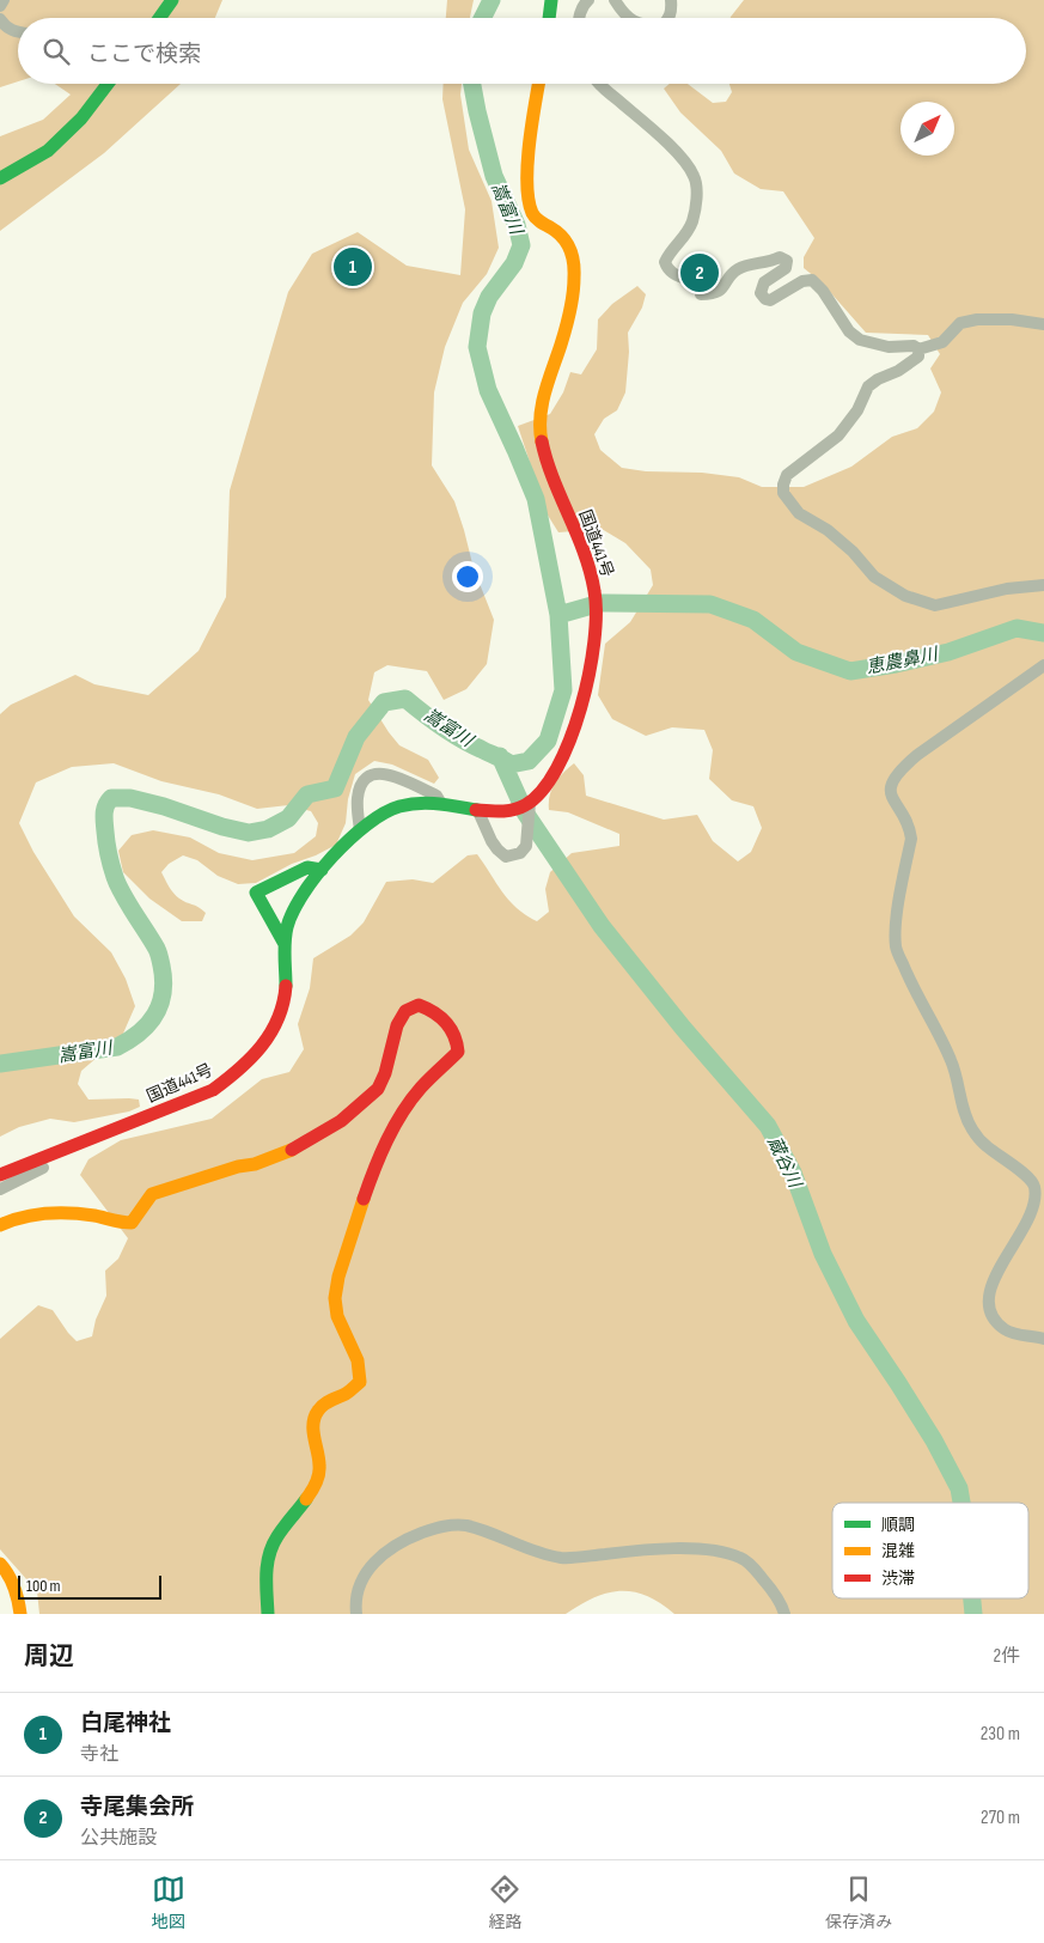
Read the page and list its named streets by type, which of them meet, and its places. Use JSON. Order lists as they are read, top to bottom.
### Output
{
  "streets": {
    "main road": ["国道441号"]
  },
  "water": ["嵩富川", "恵農鼻川", "蔵谷川"],
  "legend": ["順調", "混雑", "渋滞"],
  "scale_bar": "100 m",
  "north": "top right",
  "page": {
    "search": "ここで検索",
    "pins": ["1", "2"],
    "scale": "100 m",
    "heading": ["周辺", "2件"],
    "list": [
      {
        "mark": "1",
        "name": "白尾神社",
        "note": "寺社",
        "value": "230 m"
      },
      {
        "mark": "2",
        "name": "寺尾集会所",
        "note": "公共施設",
        "value": "270 m"
      }
    ],
    "nav": ["地図", "経路", "保存済み"]
  }
}
